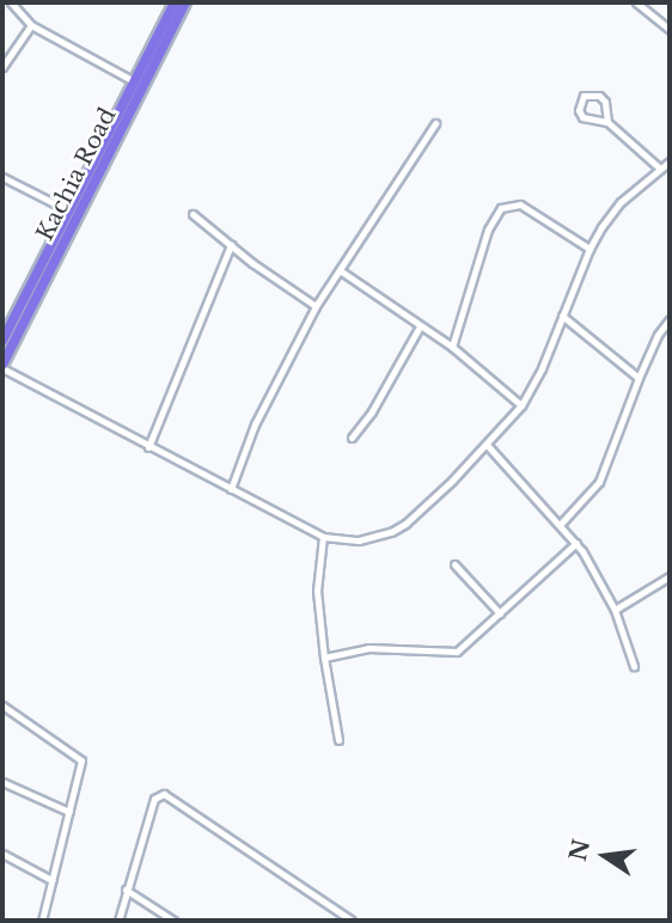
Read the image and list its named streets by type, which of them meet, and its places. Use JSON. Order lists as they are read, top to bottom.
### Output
{
  "streets": {
    "highway": ["Kachia Road"]
  },
  "north": "left"
}
